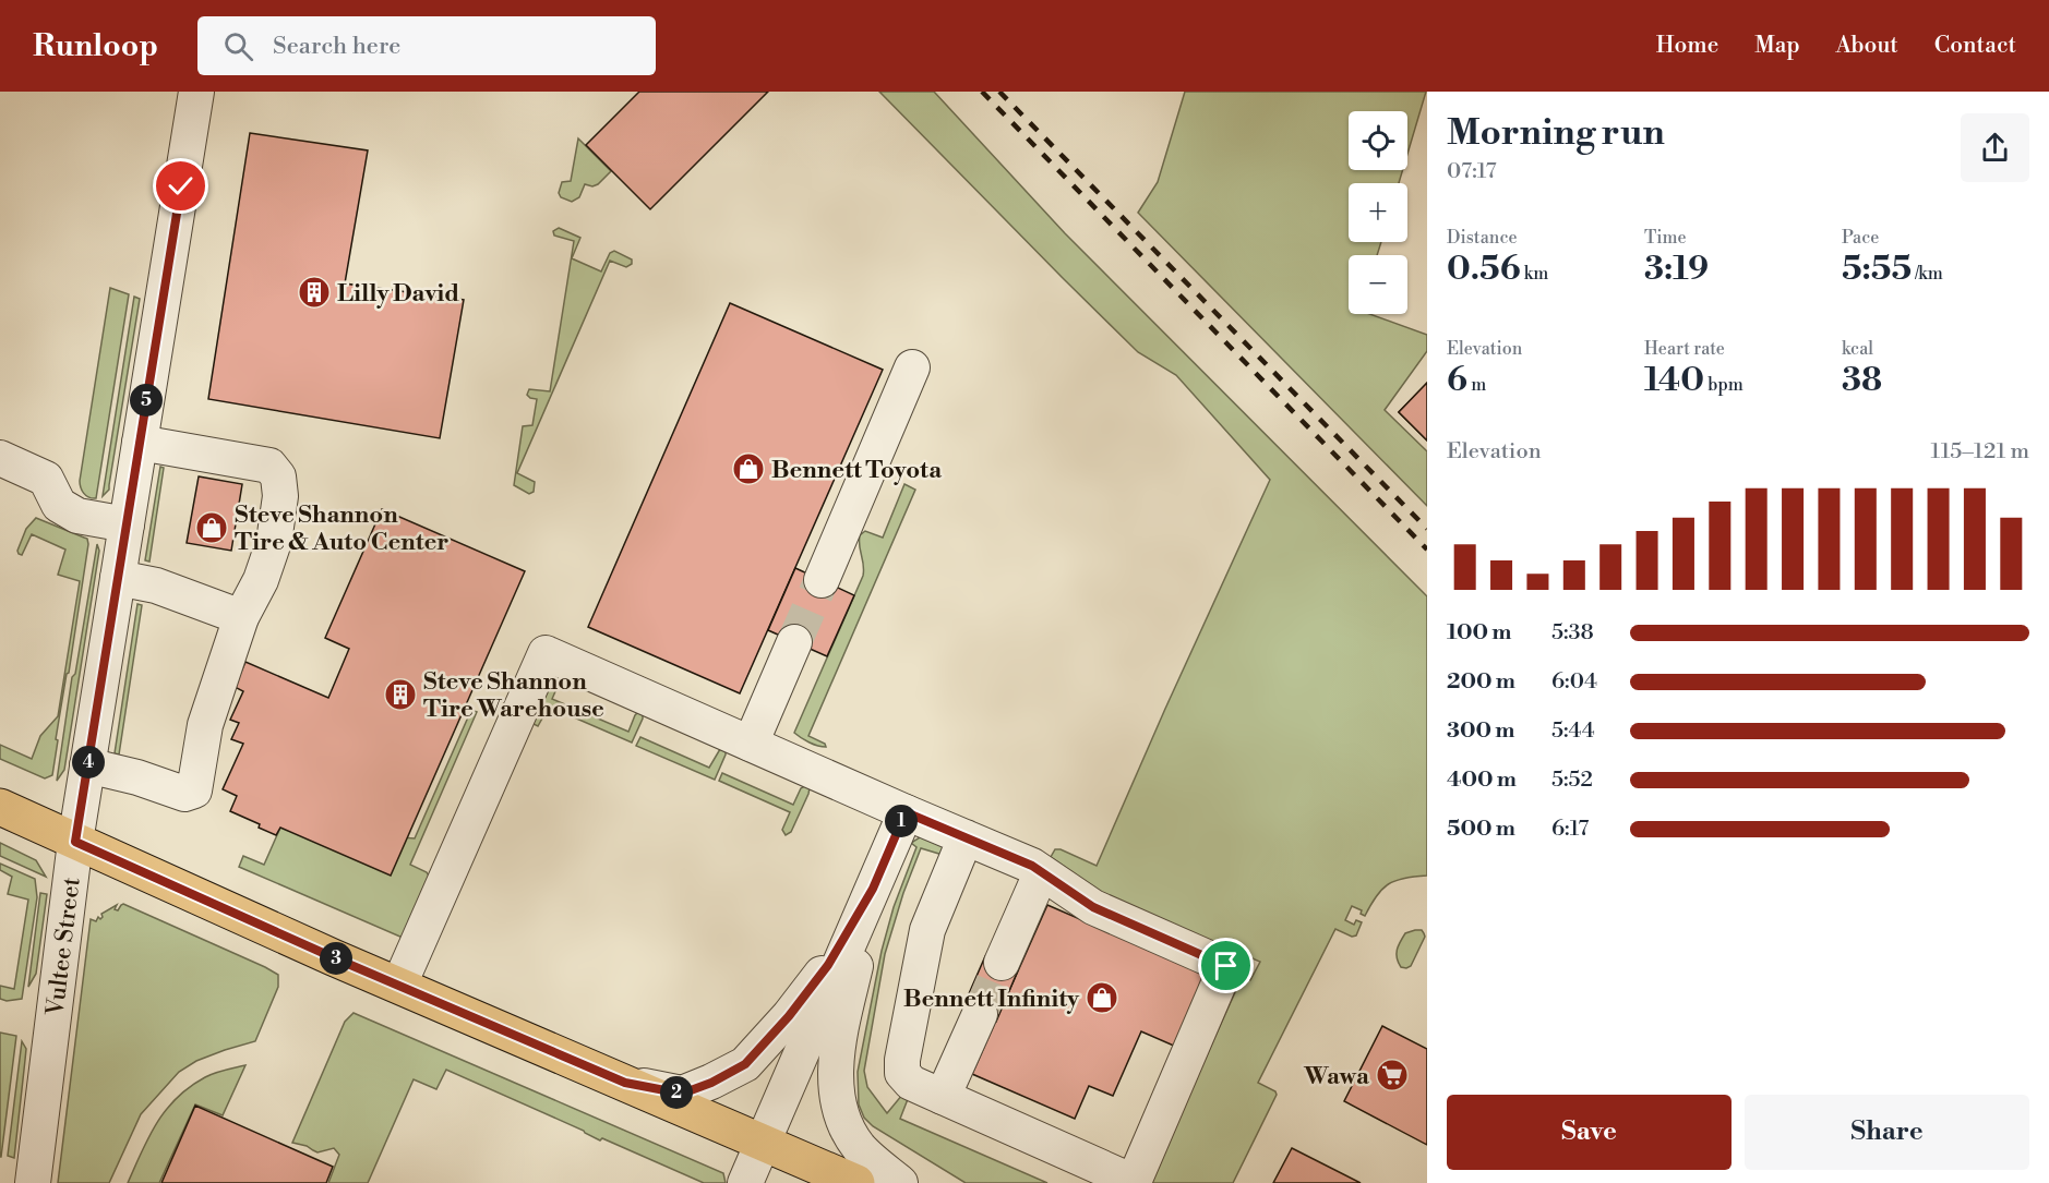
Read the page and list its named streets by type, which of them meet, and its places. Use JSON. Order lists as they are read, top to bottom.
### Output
{
  "streets": {
    "street": ["Vultee Street"]
  },
  "places": {
    "building": ["Lilly David", "Steve Shannon Tire Warehouse"],
    "shop": ["Bennett Toyota", "Steve Shannon Tire & Auto Center", "Bennett Infinity"],
    "supermarket": ["Wawa"]
  },
  "page": {
    "header": "Runloop",
    "search": "Search here",
    "nav": [
      "Home",
      "Map",
      "About",
      "Contact"
    ],
    "heading": ["Morning run", "07:17"],
    "map_buttons": ["+", "−"],
    "stats": [
      ["Distance", "0.56 km"],
      ["Time", "3:19"],
      ["Pace", "5:55 /km"],
      ["Elevation", "6 m"],
      ["Heart rate", "140 bpm"],
      ["kcal", "38"]
    ],
    "pins": [
      "5",
      "4",
      "1",
      "3",
      "2"
    ],
    "chart": ["Elevation", "115–121 m"],
    "list": [
      {
        "name": "100 m",
        "note": "5:38"
      },
      {
        "name": "200 m",
        "note": "6:04"
      },
      {
        "name": "300 m",
        "note": "5:44"
      },
      {
        "name": "400 m",
        "note": "5:52"
      },
      {
        "name": "500 m",
        "note": "6:17"
      }
    ],
    "buttons": ["Save", "Share"]
  }
}
